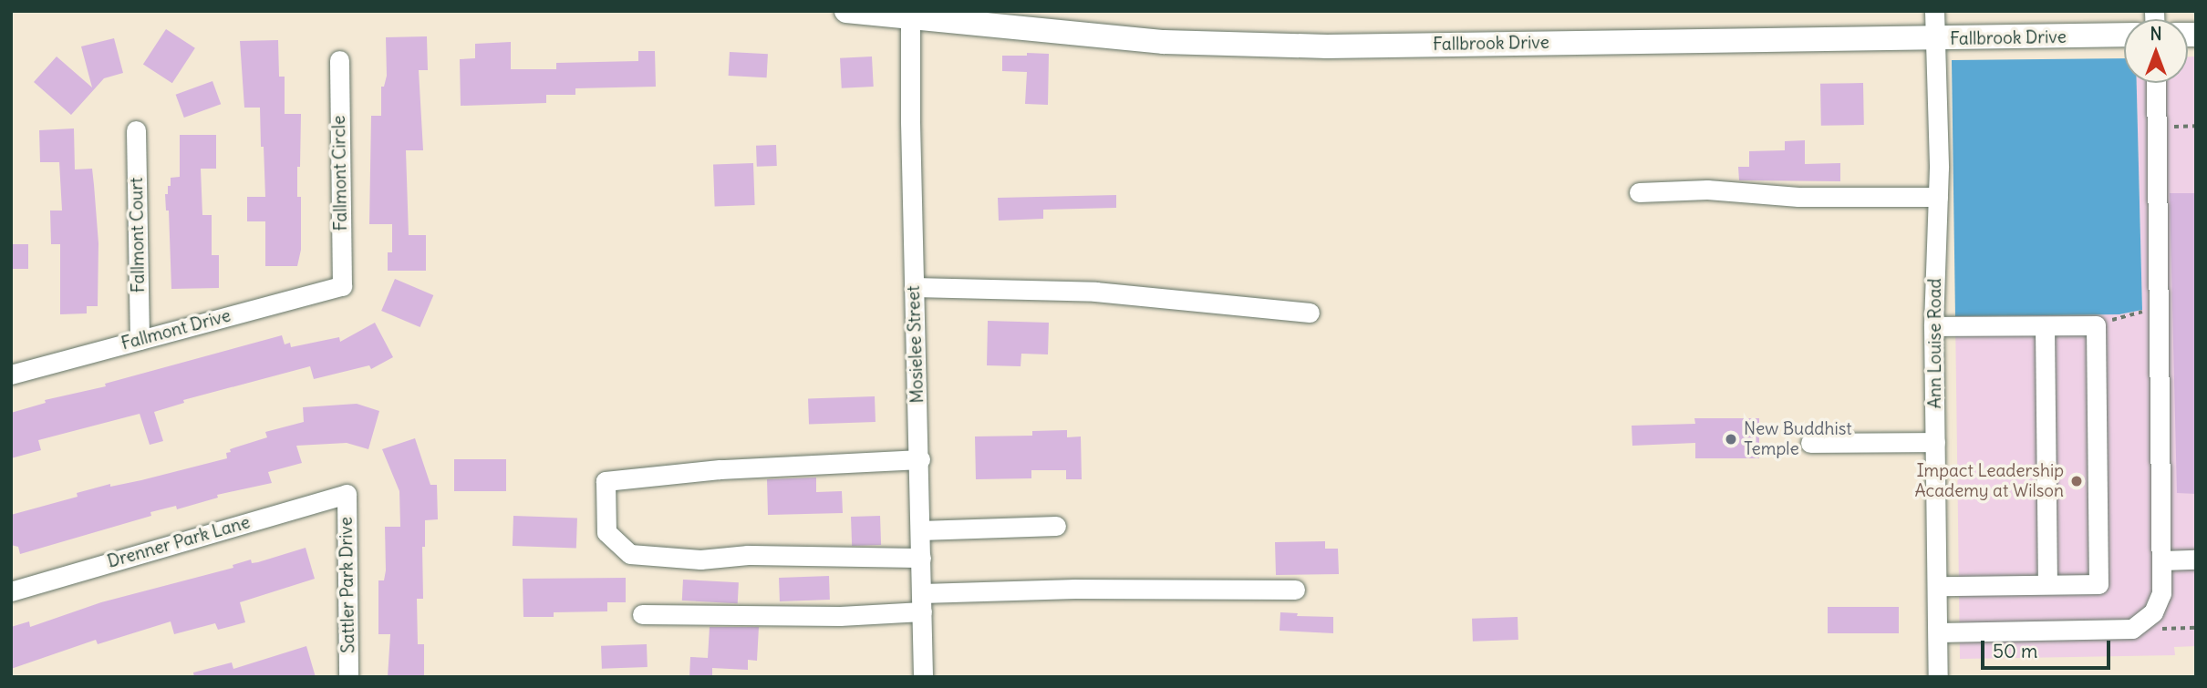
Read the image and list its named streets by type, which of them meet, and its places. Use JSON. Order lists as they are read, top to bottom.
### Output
{
  "streets": {
    "main road": ["Fallbrook Drive"],
    "street": [
      "Fallmont Circle",
      "Fallmont Court",
      "Fallmont Drive",
      "Ann Louise Road",
      "Mosielee Street",
      "Drenner Park Lane",
      "Sattler Park Drive"
    ]
  },
  "crossings": [
    ["Fallbrook Drive", "Ann Louise Road"],
    ["Fallbrook Drive", "Mosielee Street"],
    ["Fallmont Circle", "Fallmont Drive"],
    ["Fallmont Court", "Fallmont Drive"],
    ["Drenner Park Lane", "Sattler Park Drive"]
  ],
  "places": ["New Buddhist Temple", "Impact Leadership Academy at Wilson"],
  "scale_bar": "50 m",
  "north": "top"
}
